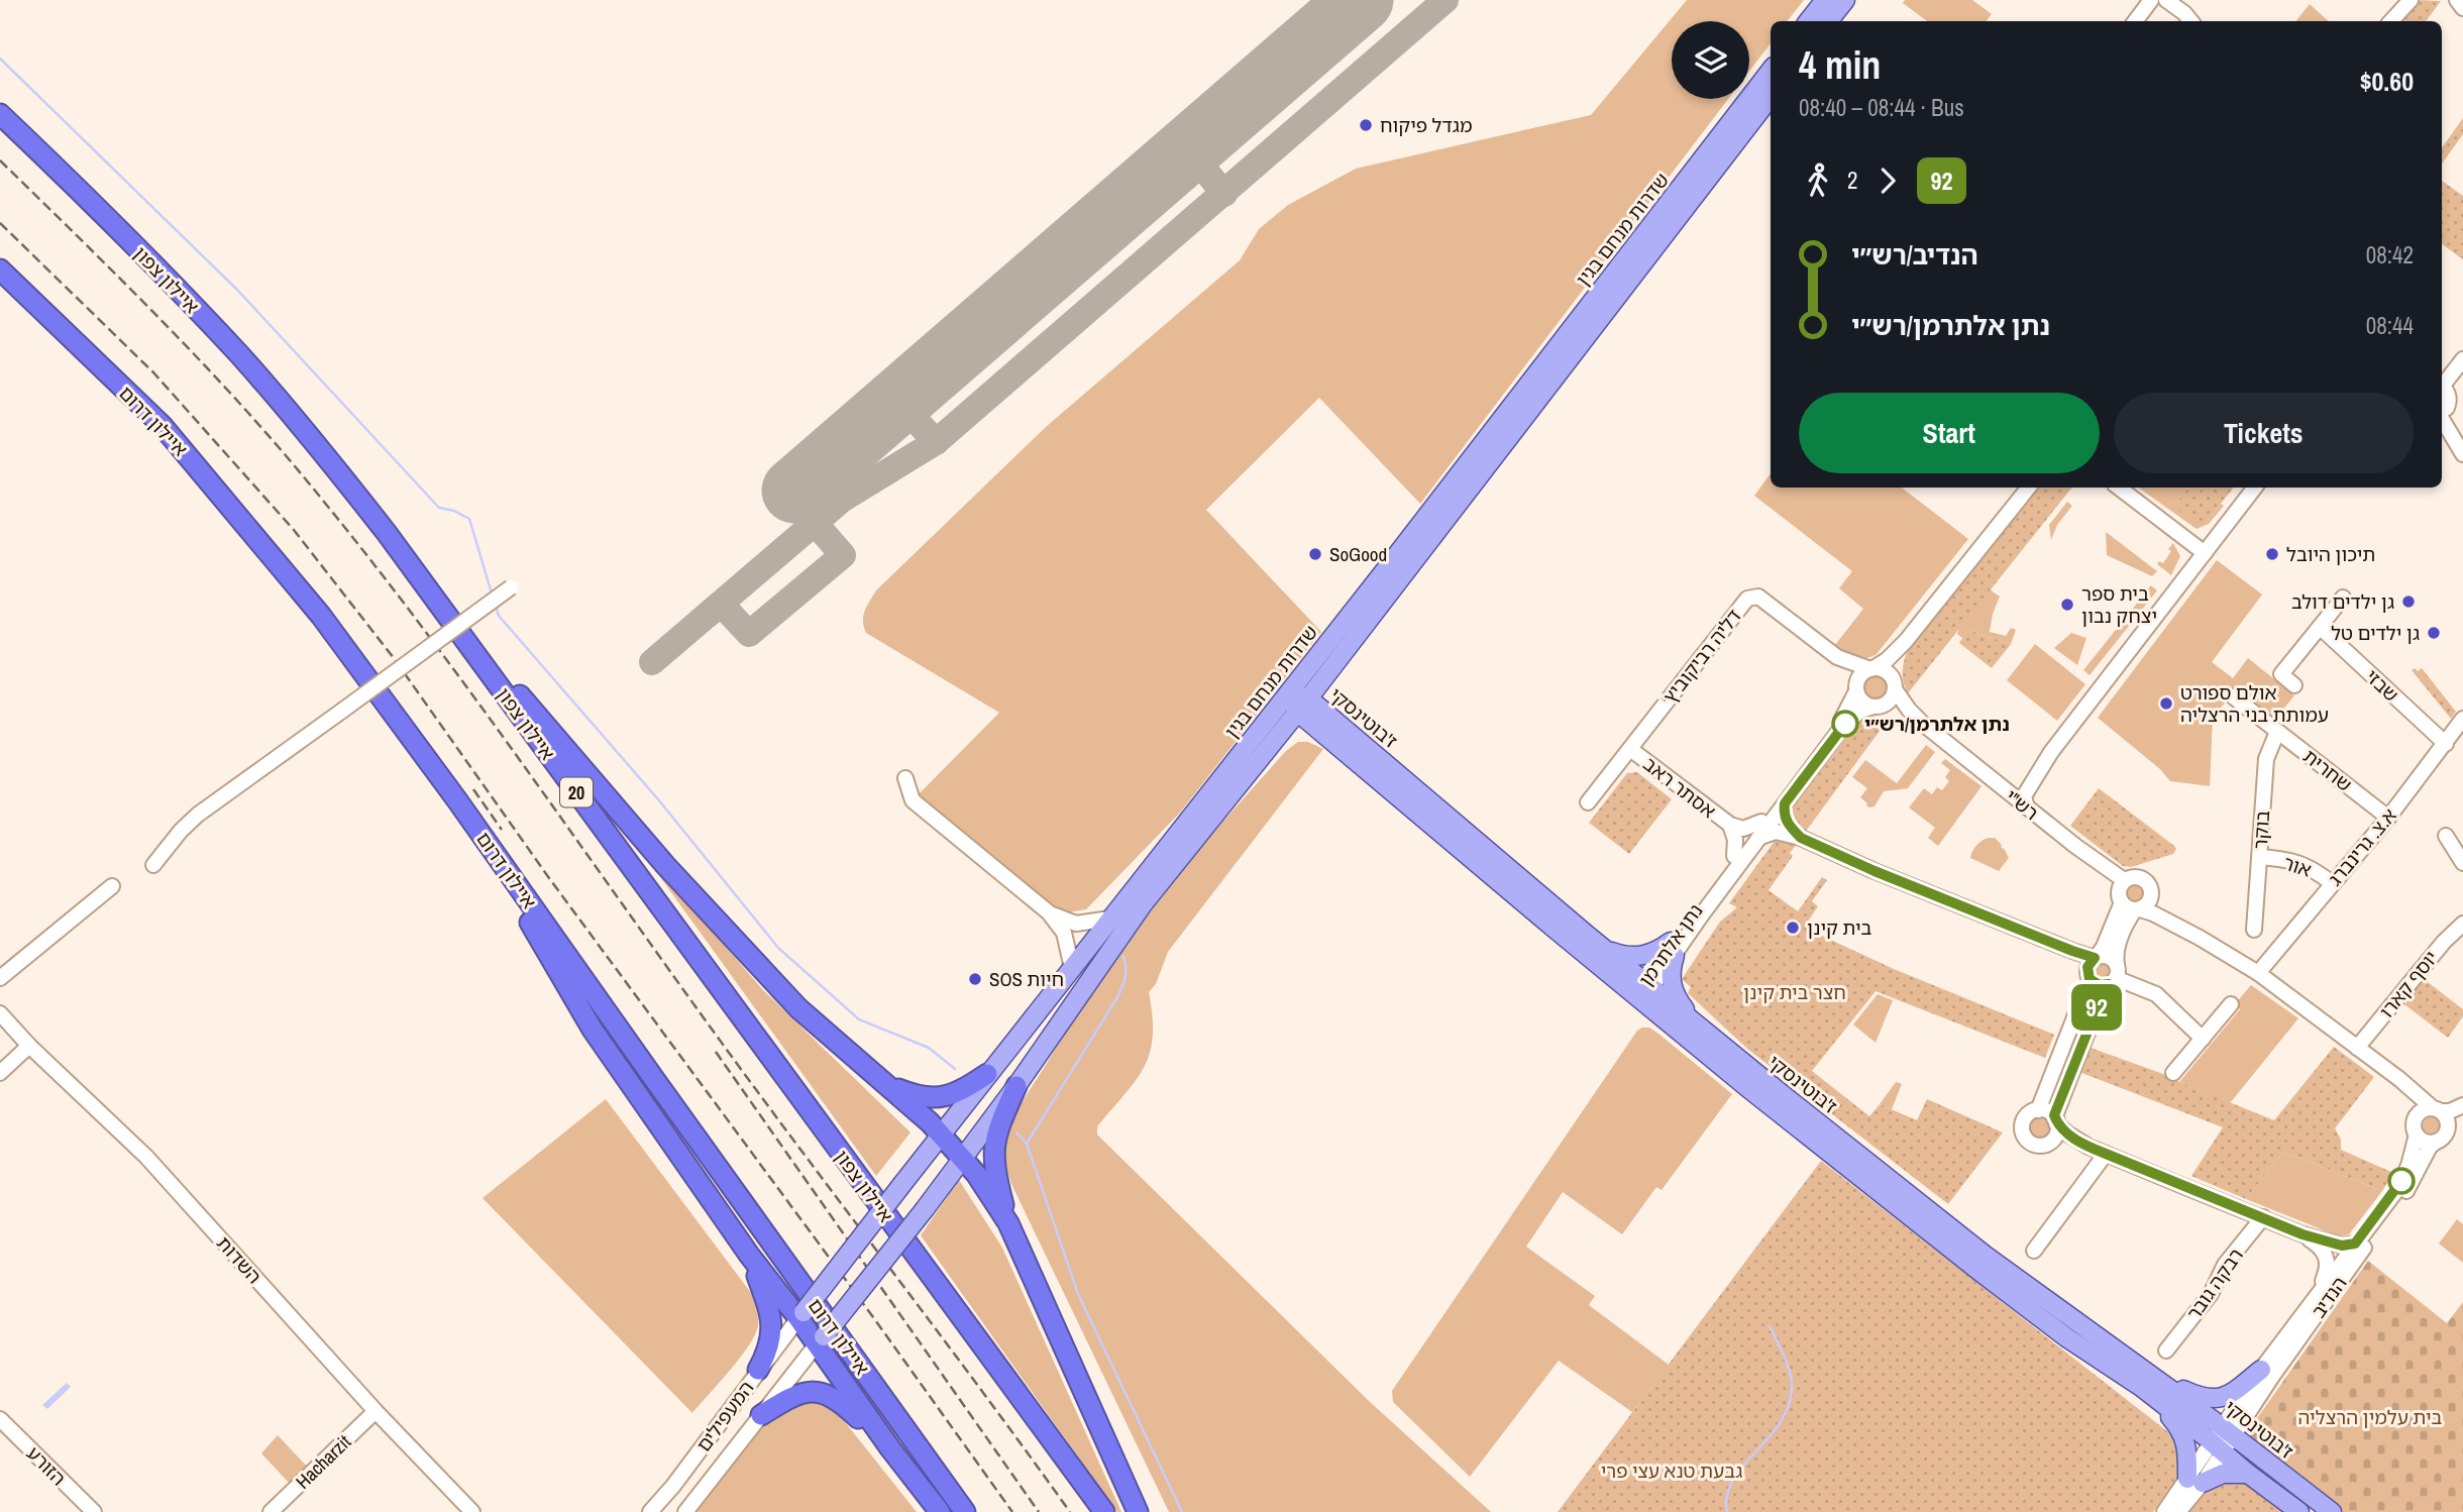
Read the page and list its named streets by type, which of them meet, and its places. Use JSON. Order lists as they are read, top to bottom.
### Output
{
  "streets": {
    "highway": ["איילון צפון", "איילון דרום", "20"],
    "main road": ["שדרות מנחם בגין", "ז'בוטינסקי"],
    "street": [
      "'דליה רביקוביץ",
      "שבזי",
      "שחרית",
      "אסתר ראב",
      "רש\"י",
      "בוקר",
      "א.צ. גרינברג",
      "אור",
      "נתן אלתרמן",
      "יוסף קארו",
      "השדות",
      "רבקה גובר",
      "הנדיב",
      "המעפילים",
      "Hacharzit",
      "הזורע"
    ]
  },
  "crossings": [
    ["שדרות מנחם בגין", "ז'בוטינסקי"],
    ["שדרות מנחם בגין", "המעפילים"],
    ["'דליה רביקוביץ", "אסתר ראב"],
    ["'דליה רביקוביץ", "רש\"י"],
    ["'דליה רביקוביץ", "נתן אלתרמן"],
    ["שבזי", "א.צ. גרינברג"],
    ["ז'בוטינסקי", "נתן אלתרמן"],
    ["ז'בוטינסקי", "הנדיב"],
    ["שחרית", "בוקר"],
    ["שחרית", "א.צ. גרינברג"],
    ["אסתר ראב", "נתן אלתרמן"],
    ["רש\"י", "נתן אלתרמן"],
    ["בוקר", "אור"],
    ["א.צ. גרינברג", "אור"],
    ["השדות", "Hacharzit"]
  ],
  "parks": ["חצר בית קינן", "בית עלמין הרצליה", "גבעת טנא עצי פרי"],
  "places": [
    "מגדל פיקוח",
    "SoGood",
    "תיכון היובל",
    "גן ילדים דולב",
    "בית ספר יצחק נבון",
    "גן ילדים טל",
    "אולם ספורט עמותת בני הרצליה",
    "נתן אלתרמן/רש״י",
    "בית קינן",
    "SOS חיות"
  ],
  "lines": ["bus line 92"],
  "page": {
    "on_map": "92",
    "heading": ["4 min", "08:40 – 08:44 · Bus", "$0.60"],
    "legs": ["2", "92"],
    "list": [
      {
        "name": "הנדיב/רש״י",
        "value": "08:42"
      },
      {
        "name": "נתן אלתרמן/רש״י",
        "value": "08:44"
      }
    ],
    "buttons": ["Start", "Tickets"]
  }
}
